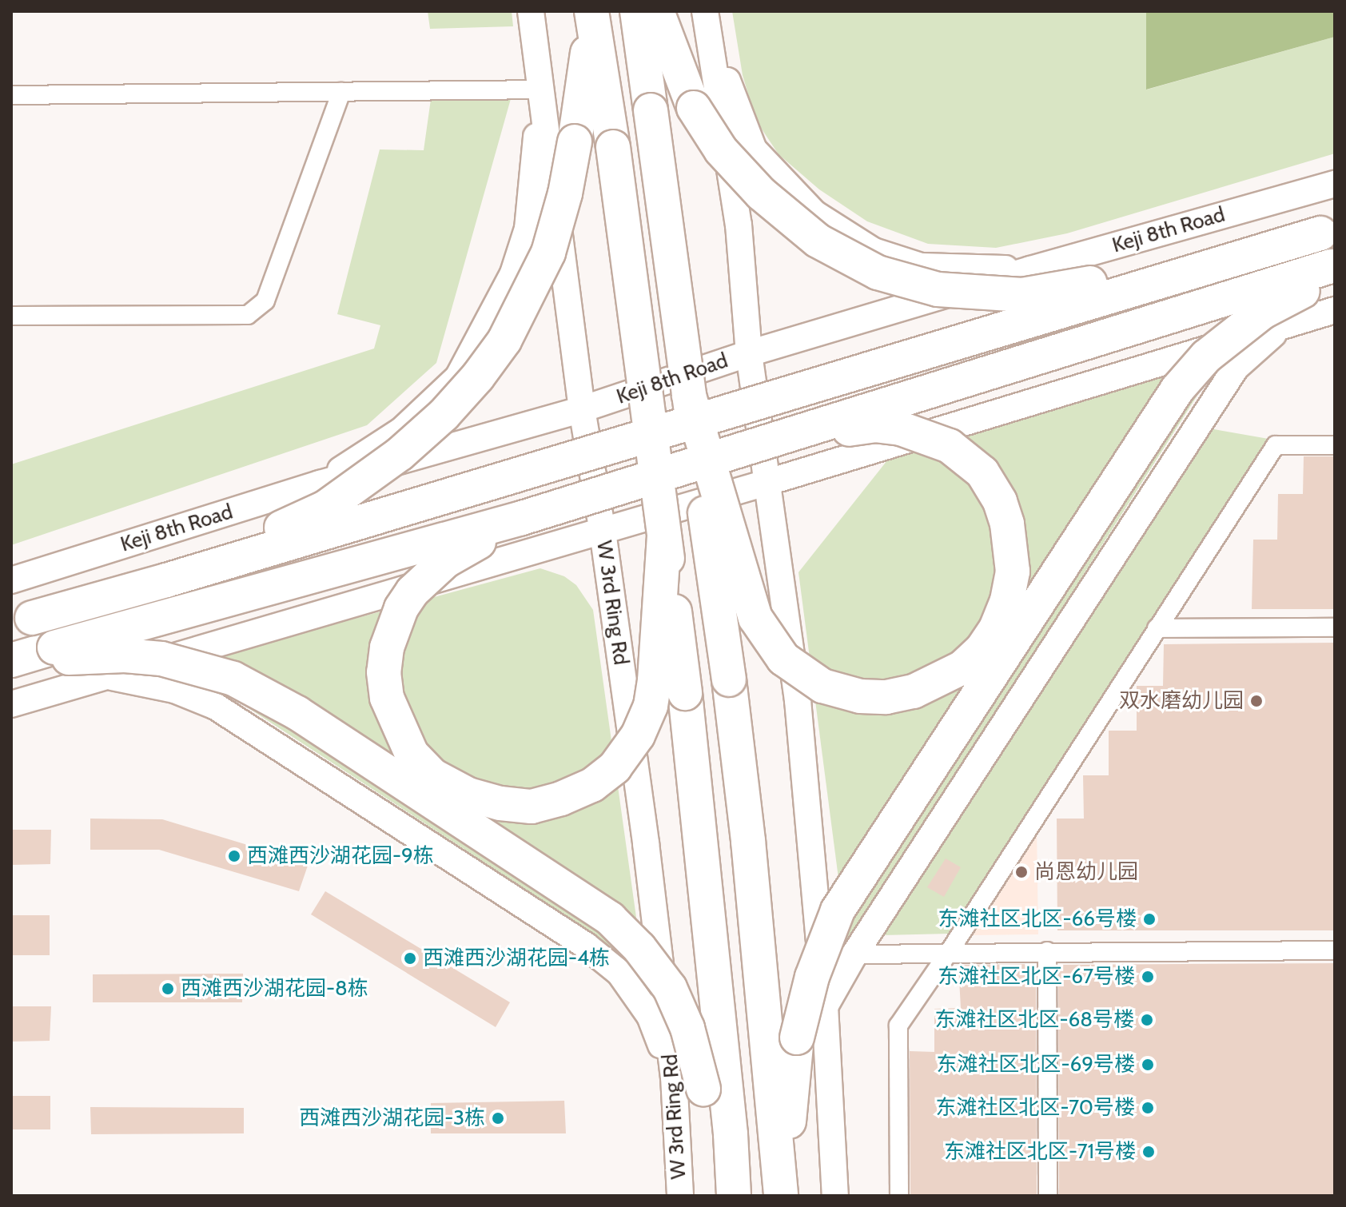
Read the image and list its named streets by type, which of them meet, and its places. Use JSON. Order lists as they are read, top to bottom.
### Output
{
  "streets": {
    "main road": ["Keji 8th Road", "W 3rd Ring Rd"]
  },
  "crossings": [
    ["Keji 8th Road", "W 3rd Ring Rd"]
  ],
  "places": [
    "双水磨幼儿园",
    "西滩西沙湖花园-9栋",
    "尚恩幼儿园",
    "东滩社区北区-66号楼",
    "西滩西沙湖花园-4栋",
    "东滩社区北区-67号楼",
    "西滩西沙湖花园-8栋",
    "东滩社区北区-68号楼",
    "东滩社区北区-69号楼",
    "东滩社区北区-70号楼",
    "西滩西沙湖花园-3栋",
    "东滩社区北区-71号楼"
  ]
}
